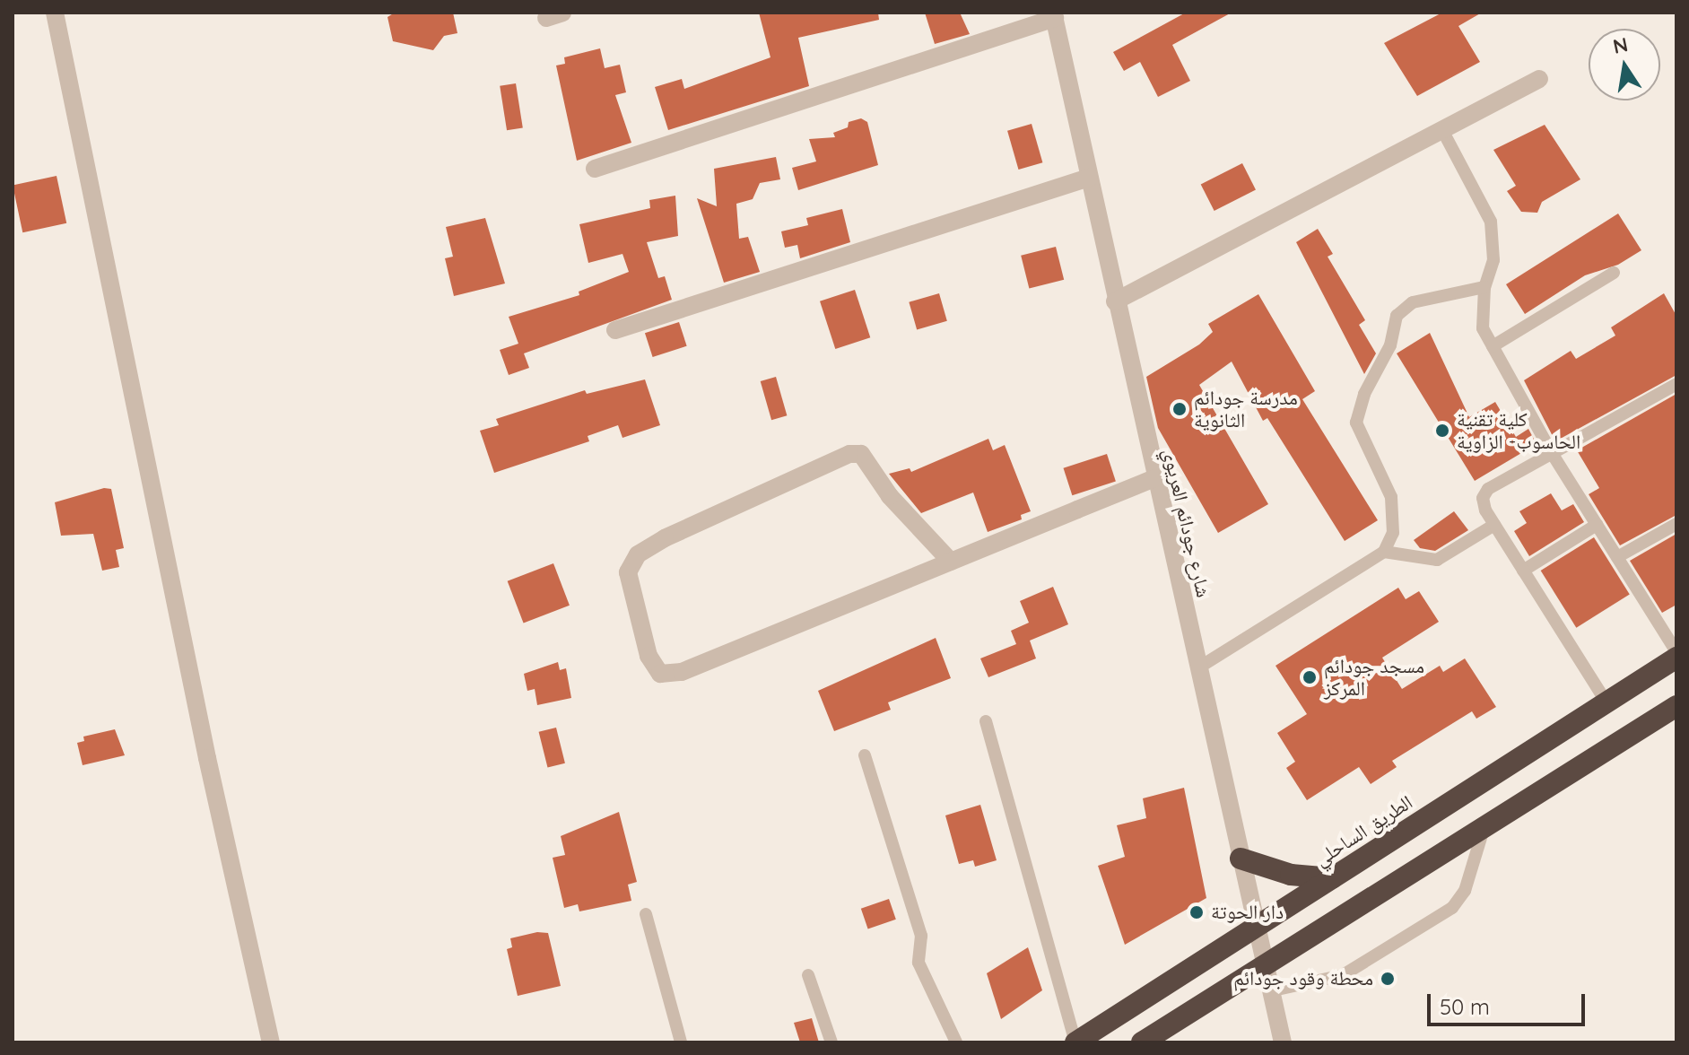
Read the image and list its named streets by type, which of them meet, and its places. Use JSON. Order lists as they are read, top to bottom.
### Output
{
  "streets": {
    "highway": ["الطريق الساحلي"],
    "street": ["شارع جودائم العريوي"]
  },
  "crossings": [
    ["شارع جودائم العريوي", "الطريق الساحلي"]
  ],
  "places": [
    "مدرسة جودائم الثانوية",
    "كلية تقنية الحاسوب- الزاوية",
    "مسجد جودائم المركز",
    "دار الحوتة",
    "محطة وقود جودائم"
  ],
  "scale_bar": "50 m",
  "north": "top"
}
